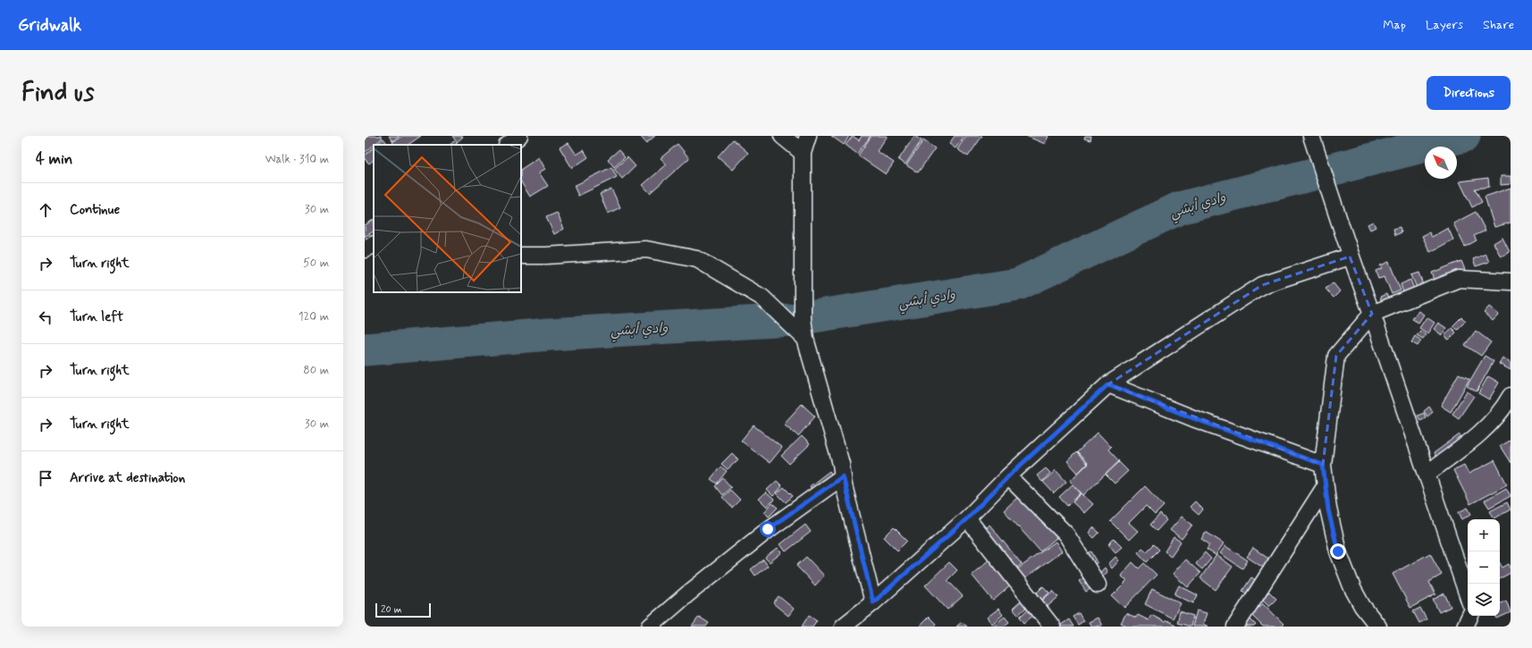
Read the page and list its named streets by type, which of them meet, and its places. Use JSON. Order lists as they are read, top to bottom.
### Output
{
  "water": ["وادي أبشي"],
  "scale_bar": "20 m",
  "north": "top left",
  "page": {
    "header": "Gridwalk",
    "nav": ["Map", "Layers", "Share"],
    "buttons": "Directions",
    "title": "Find us",
    "heading": ["4 min", "Walk · 310 m"],
    "list": [
      ["Continue", "30 m"],
      ["Turn right", "50 m"],
      ["Turn left", "120 m"],
      ["Turn right", "80 m"],
      ["Turn right", "30 m"],
      "Arrive at destination"
    ],
    "map_buttons": ["+", "−"],
    "scale": "20 m"
  }
}
